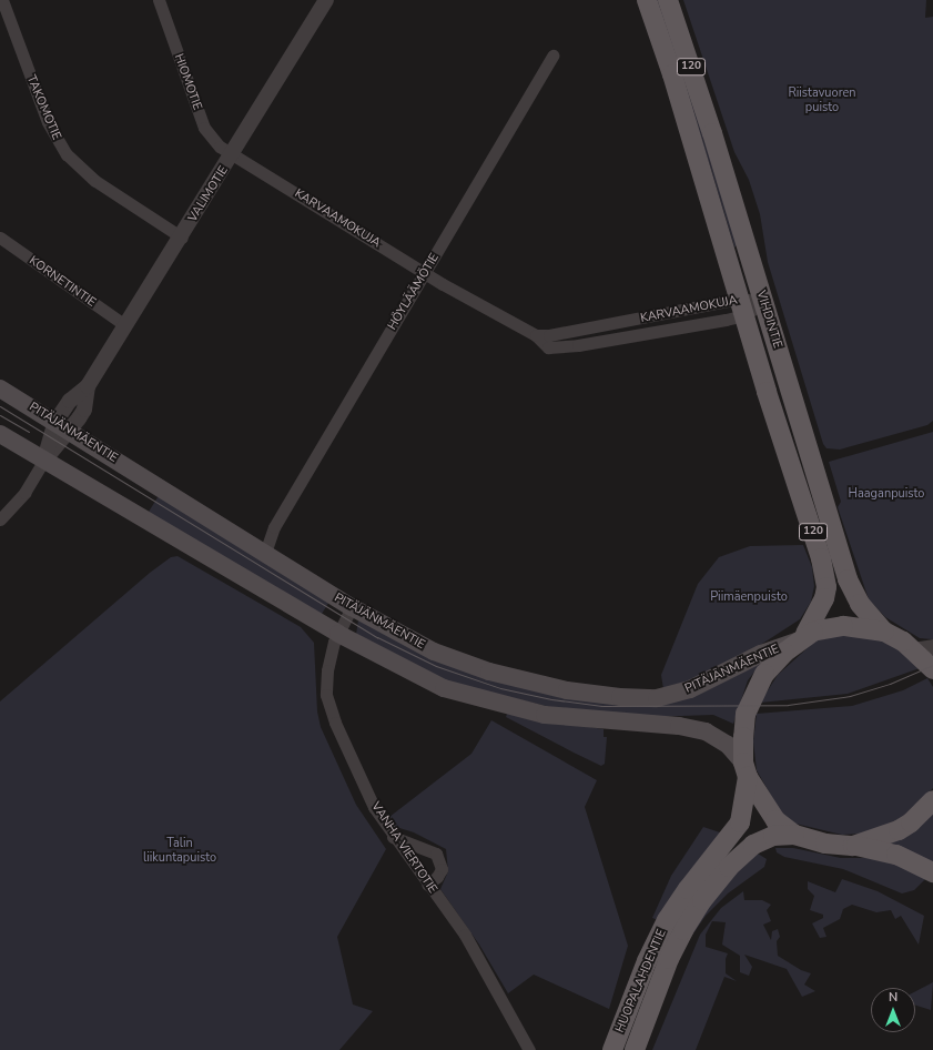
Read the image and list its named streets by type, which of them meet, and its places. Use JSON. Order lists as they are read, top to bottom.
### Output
{
  "streets": {
    "main road": [
      "120",
      "VIHDINTIE",
      "PITÄJÄNMÄENTIE",
      "HUOPALAHDENTIE"
    ],
    "street": [
      "HIOMOTIE",
      "TAKOMOTIE",
      "VALIMOTIE",
      "KARVAAMOKUJA",
      "KORNETINTIE",
      "HÖYLÄÄMÖTIE",
      "VANHA VIERTOTIE"
    ]
  },
  "crossings": [
    ["HIOMOTIE", "VALIMOTIE"],
    ["HIOMOTIE", "KARVAAMOKUJA"],
    ["TAKOMOTIE", "VALIMOTIE"],
    ["VALIMOTIE", "KARVAAMOKUJA"],
    ["VALIMOTIE", "KORNETINTIE"],
    ["VALIMOTIE", "PITÄJÄNMÄENTIE"],
    ["KARVAAMOKUJA", "HÖYLÄÄMÖTIE"],
    ["KARVAAMOKUJA", "VIHDINTIE"],
    ["HÖYLÄÄMÖTIE", "PITÄJÄNMÄENTIE"],
    ["VIHDINTIE", "PITÄJÄNMÄENTIE"],
    ["VIHDINTIE", "HUOPALAHDENTIE"],
    ["PITÄJÄNMÄENTIE", "VANHA VIERTOTIE"],
    ["PITÄJÄNMÄENTIE", "HUOPALAHDENTIE"]
  ],
  "parks": [
    "Riistavuoren puisto",
    "Haaganpuisto",
    "Piimäenpuisto",
    "Talin liikuntapuisto"
  ],
  "north": "top"
}
